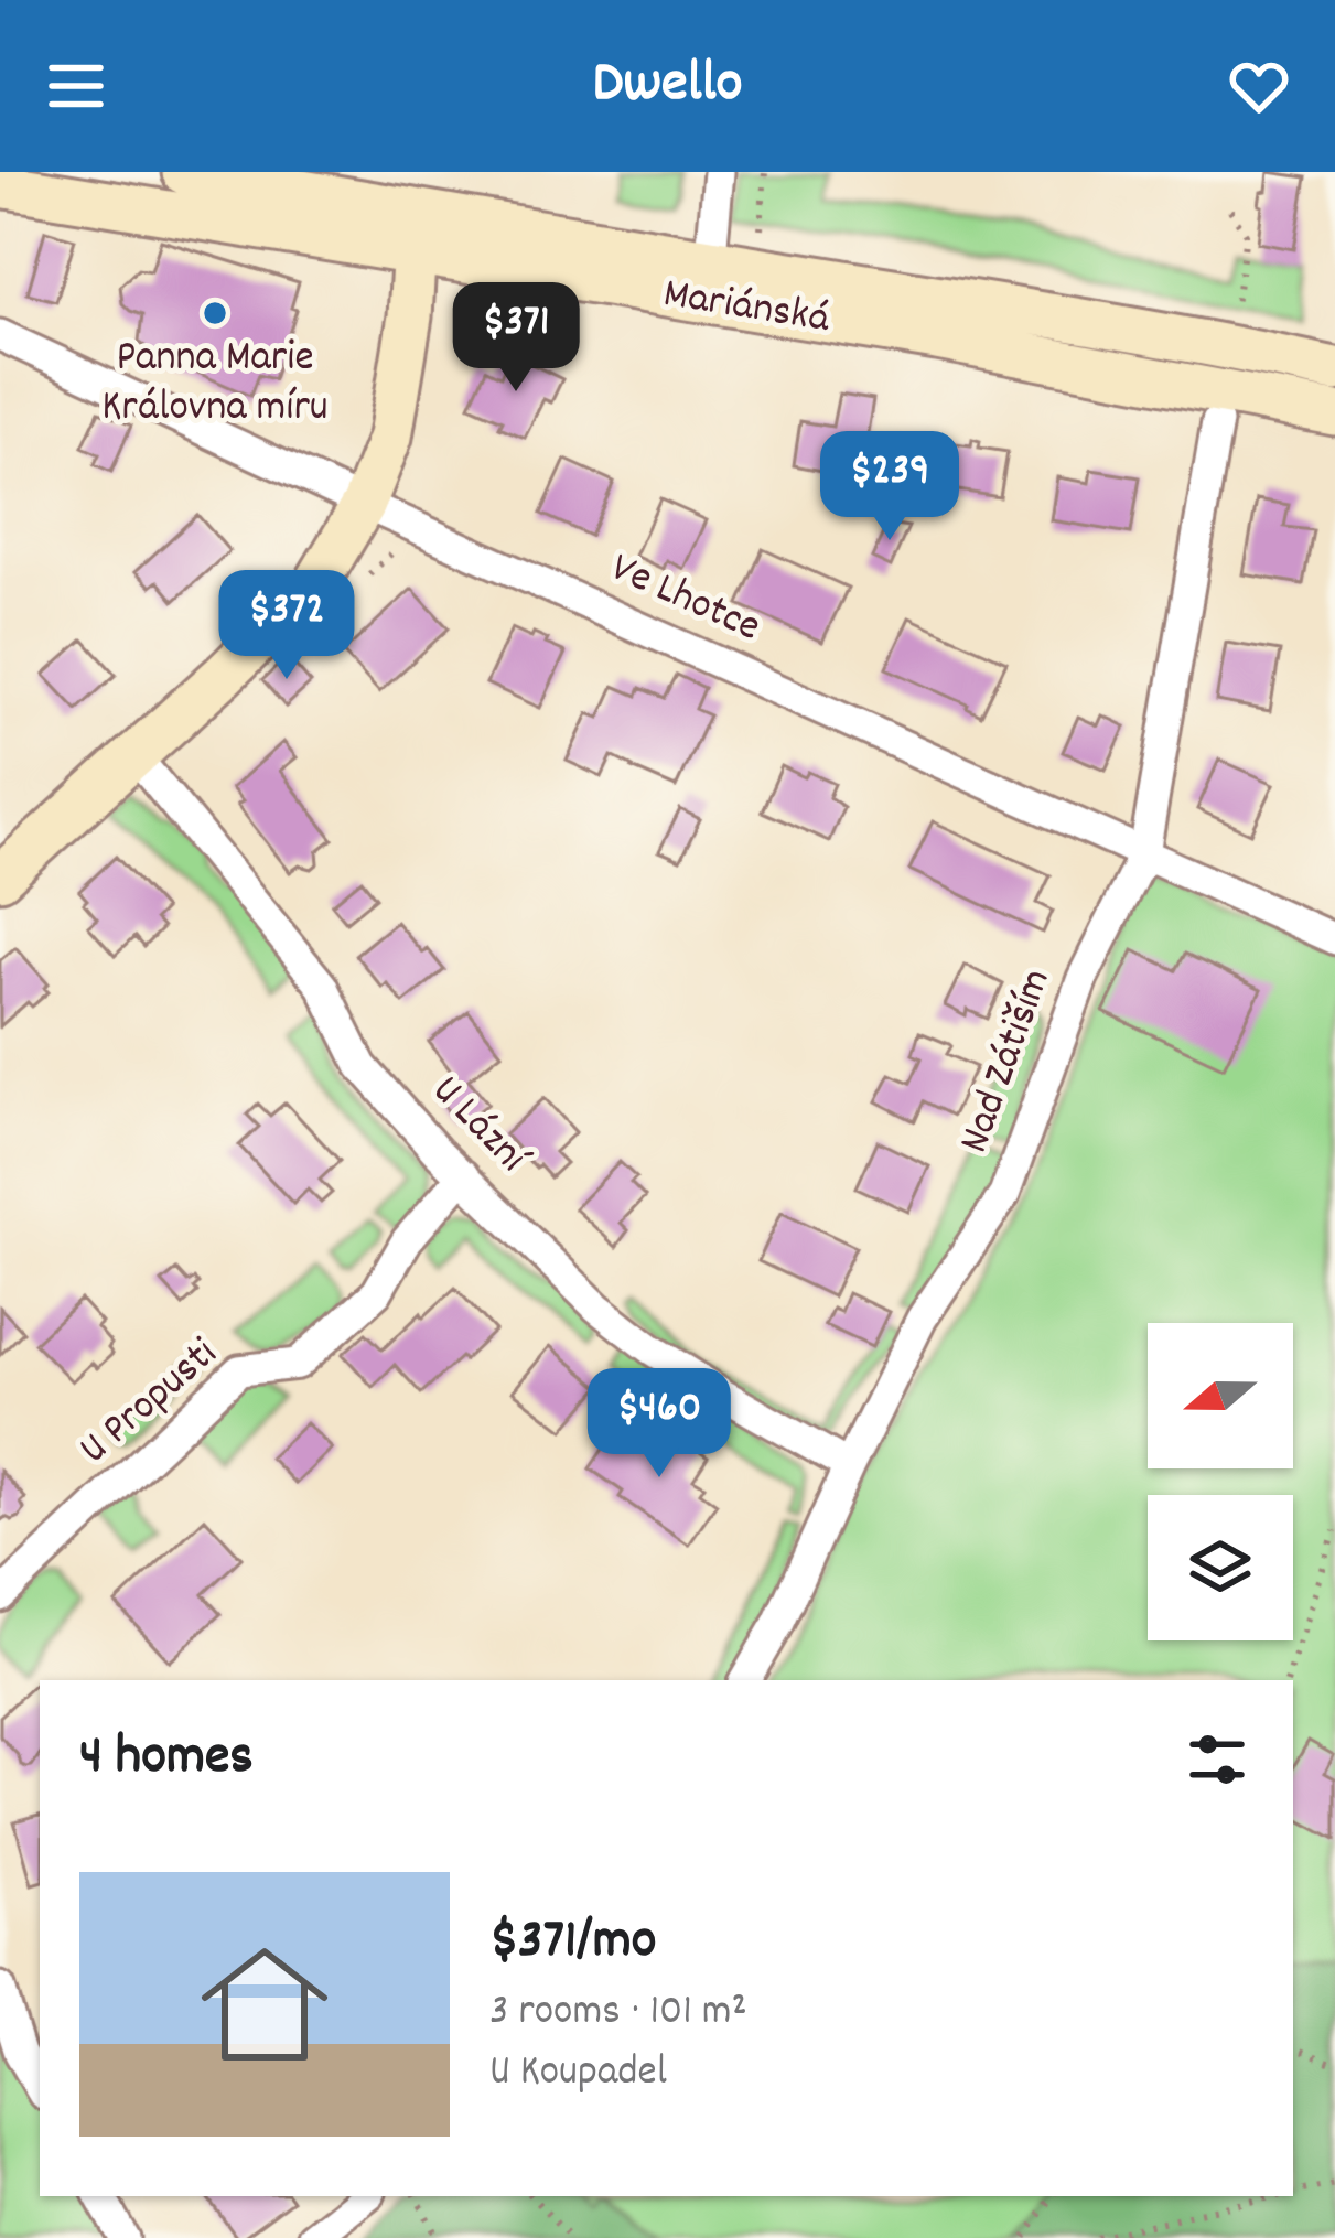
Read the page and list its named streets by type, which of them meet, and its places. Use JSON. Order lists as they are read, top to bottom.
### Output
{
  "streets": {
    "street": [
      "Mariánská",
      "Ve Lhotce",
      "Nad Zátiším",
      "U Lázní",
      "U Propusti"
    ]
  },
  "crossings": [
    ["Ve Lhotce", "Nad Zátiším"],
    ["Nad Zátiším", "U Lázní"],
    ["U Lázní", "U Propusti"]
  ],
  "places": ["Panna Marie Královna míru"],
  "north": "left",
  "page": {
    "header": "Dwello",
    "price": [
      "$371",
      "$239",
      "$372",
      "$460"
    ],
    "heading": "4 homes",
    "list": [
      {
        "name": "$371/mo",
        "note": "3 rooms · 101 m² · U Koupadel"
      }
    ]
  }
}
